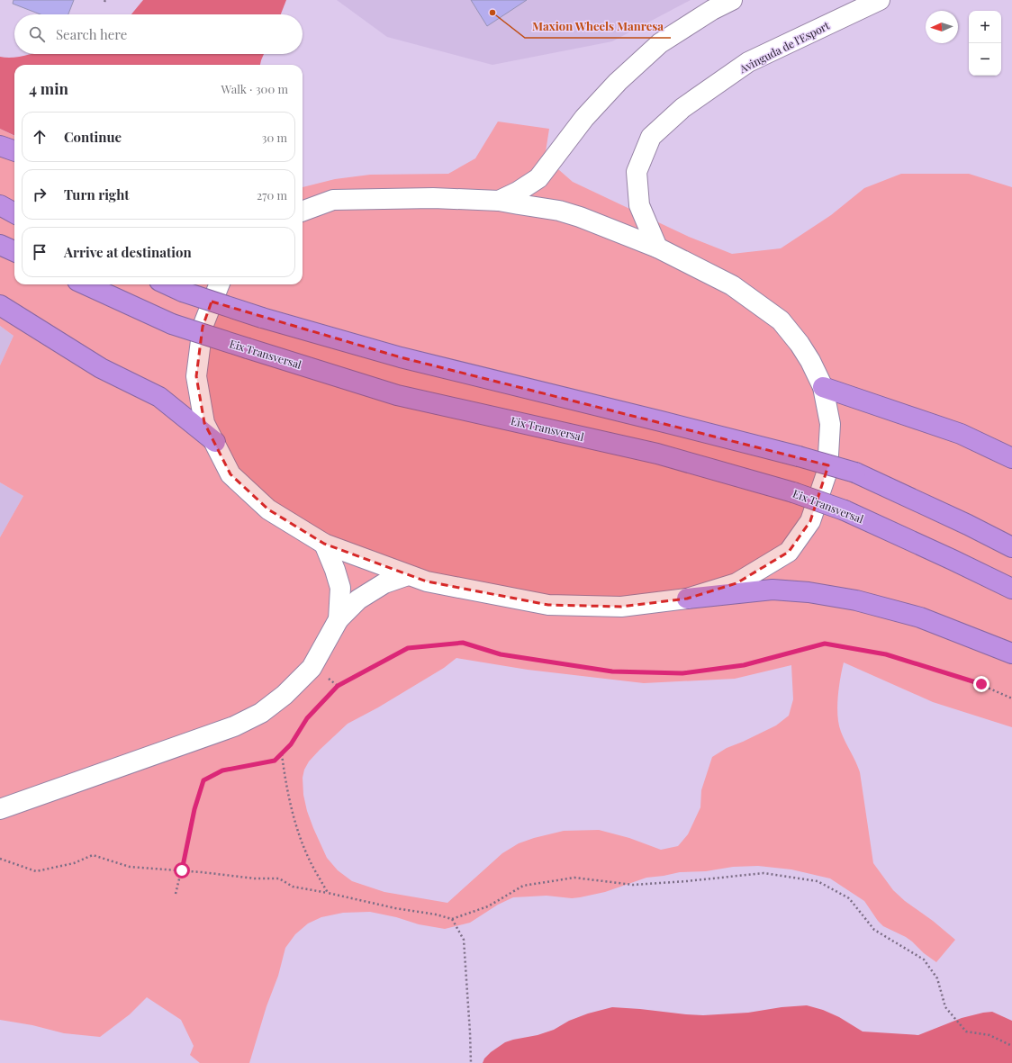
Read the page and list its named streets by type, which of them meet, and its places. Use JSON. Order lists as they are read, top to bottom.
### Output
{
  "streets": {
    "highway": ["Eix Transversal"],
    "street": ["Avinguda de l'Esport"]
  },
  "places": ["Maxion Wheels Manresa"],
  "north": "left",
  "page": {
    "map_buttons": ["+", "−"],
    "search": "Search here",
    "heading": ["4 min", "Walk · 300 m"],
    "list": [
      ["Continue", "30 m"],
      ["Turn right", "270 m"],
      "Arrive at destination"
    ]
  }
}
